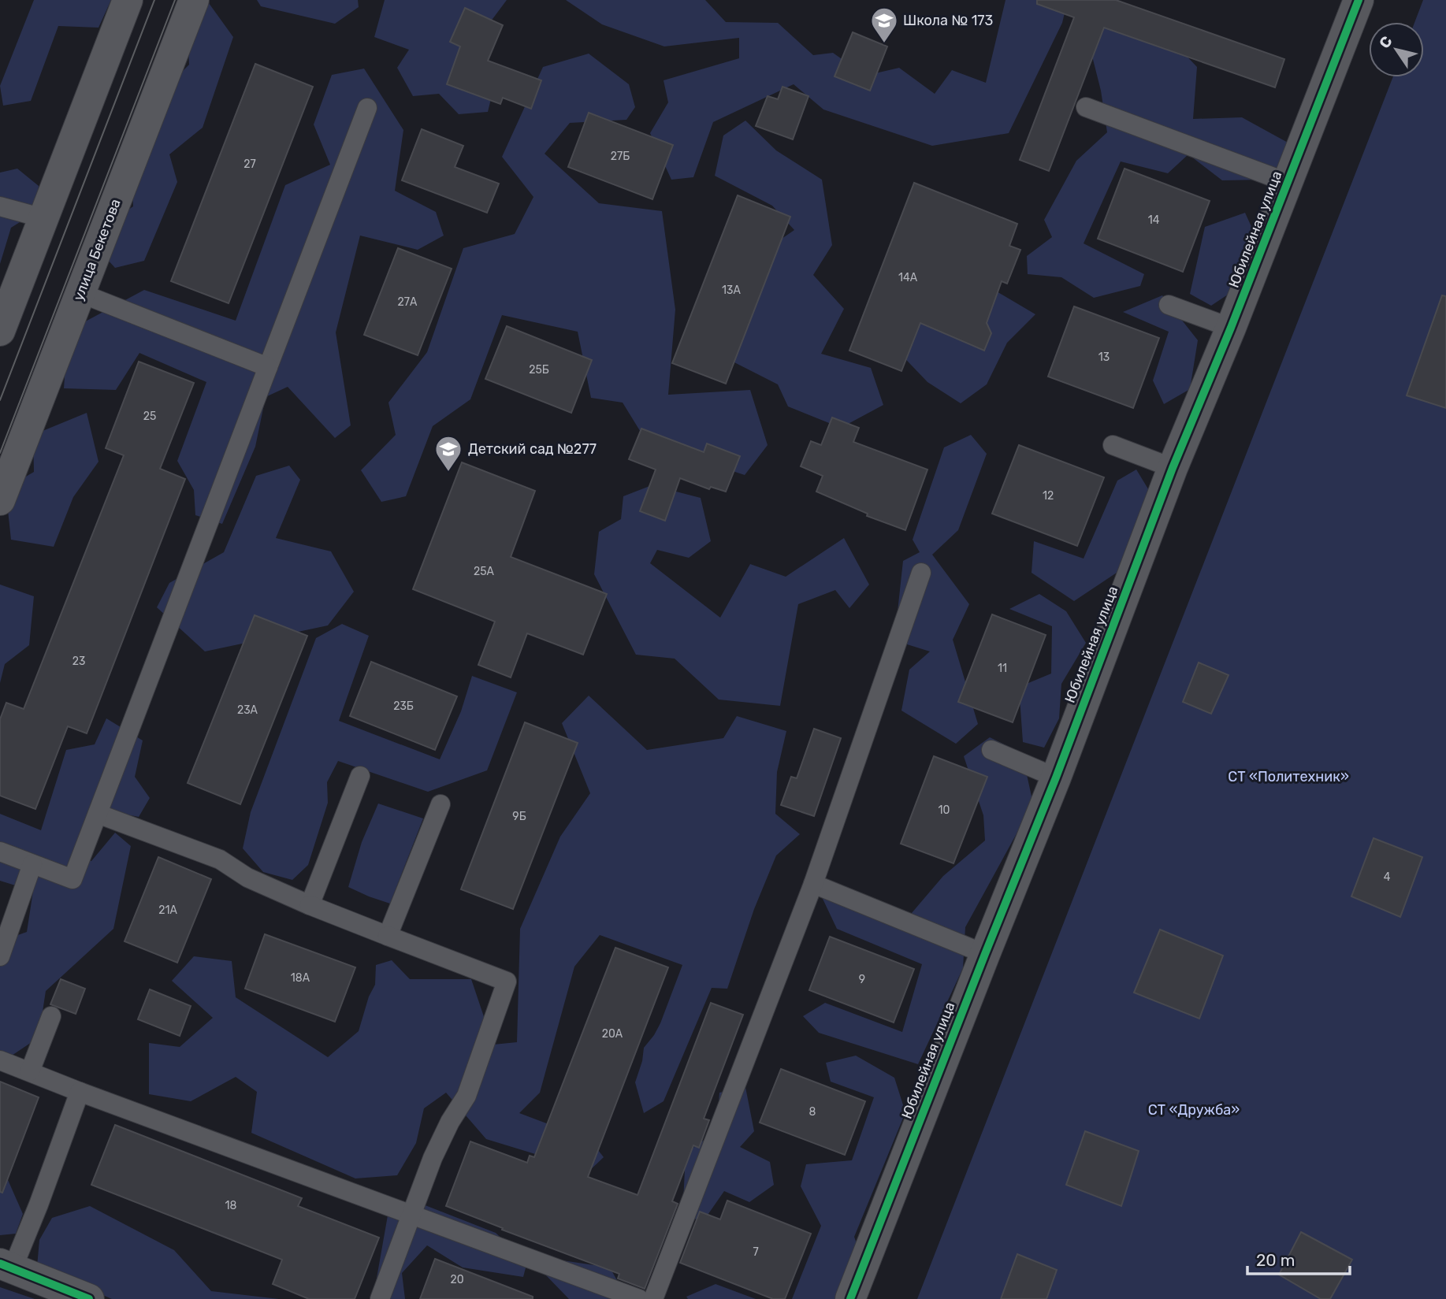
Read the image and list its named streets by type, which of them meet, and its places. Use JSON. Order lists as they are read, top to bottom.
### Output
{
  "streets": {
    "street": ["Юбилейная улица", "улица Бекетова"]
  },
  "parks": ["СТ «Политехник»", "СТ «Дружба»"],
  "places": {
    "school or university": ["Школа № 173", "Детский сад №277"]
  },
  "house_numbers": [
    "27Б",
    "27",
    "14",
    "14А",
    "13А",
    "27А",
    "13",
    "25Б",
    "25",
    "12",
    "25А",
    "23",
    "11",
    "23Б",
    "23А",
    "10",
    "9Б",
    "4",
    "21А",
    "18А",
    "9",
    "20А",
    "8",
    "18",
    "7",
    "20"
  ],
  "scale_bar": "20 m",
  "north": "top left"
}
